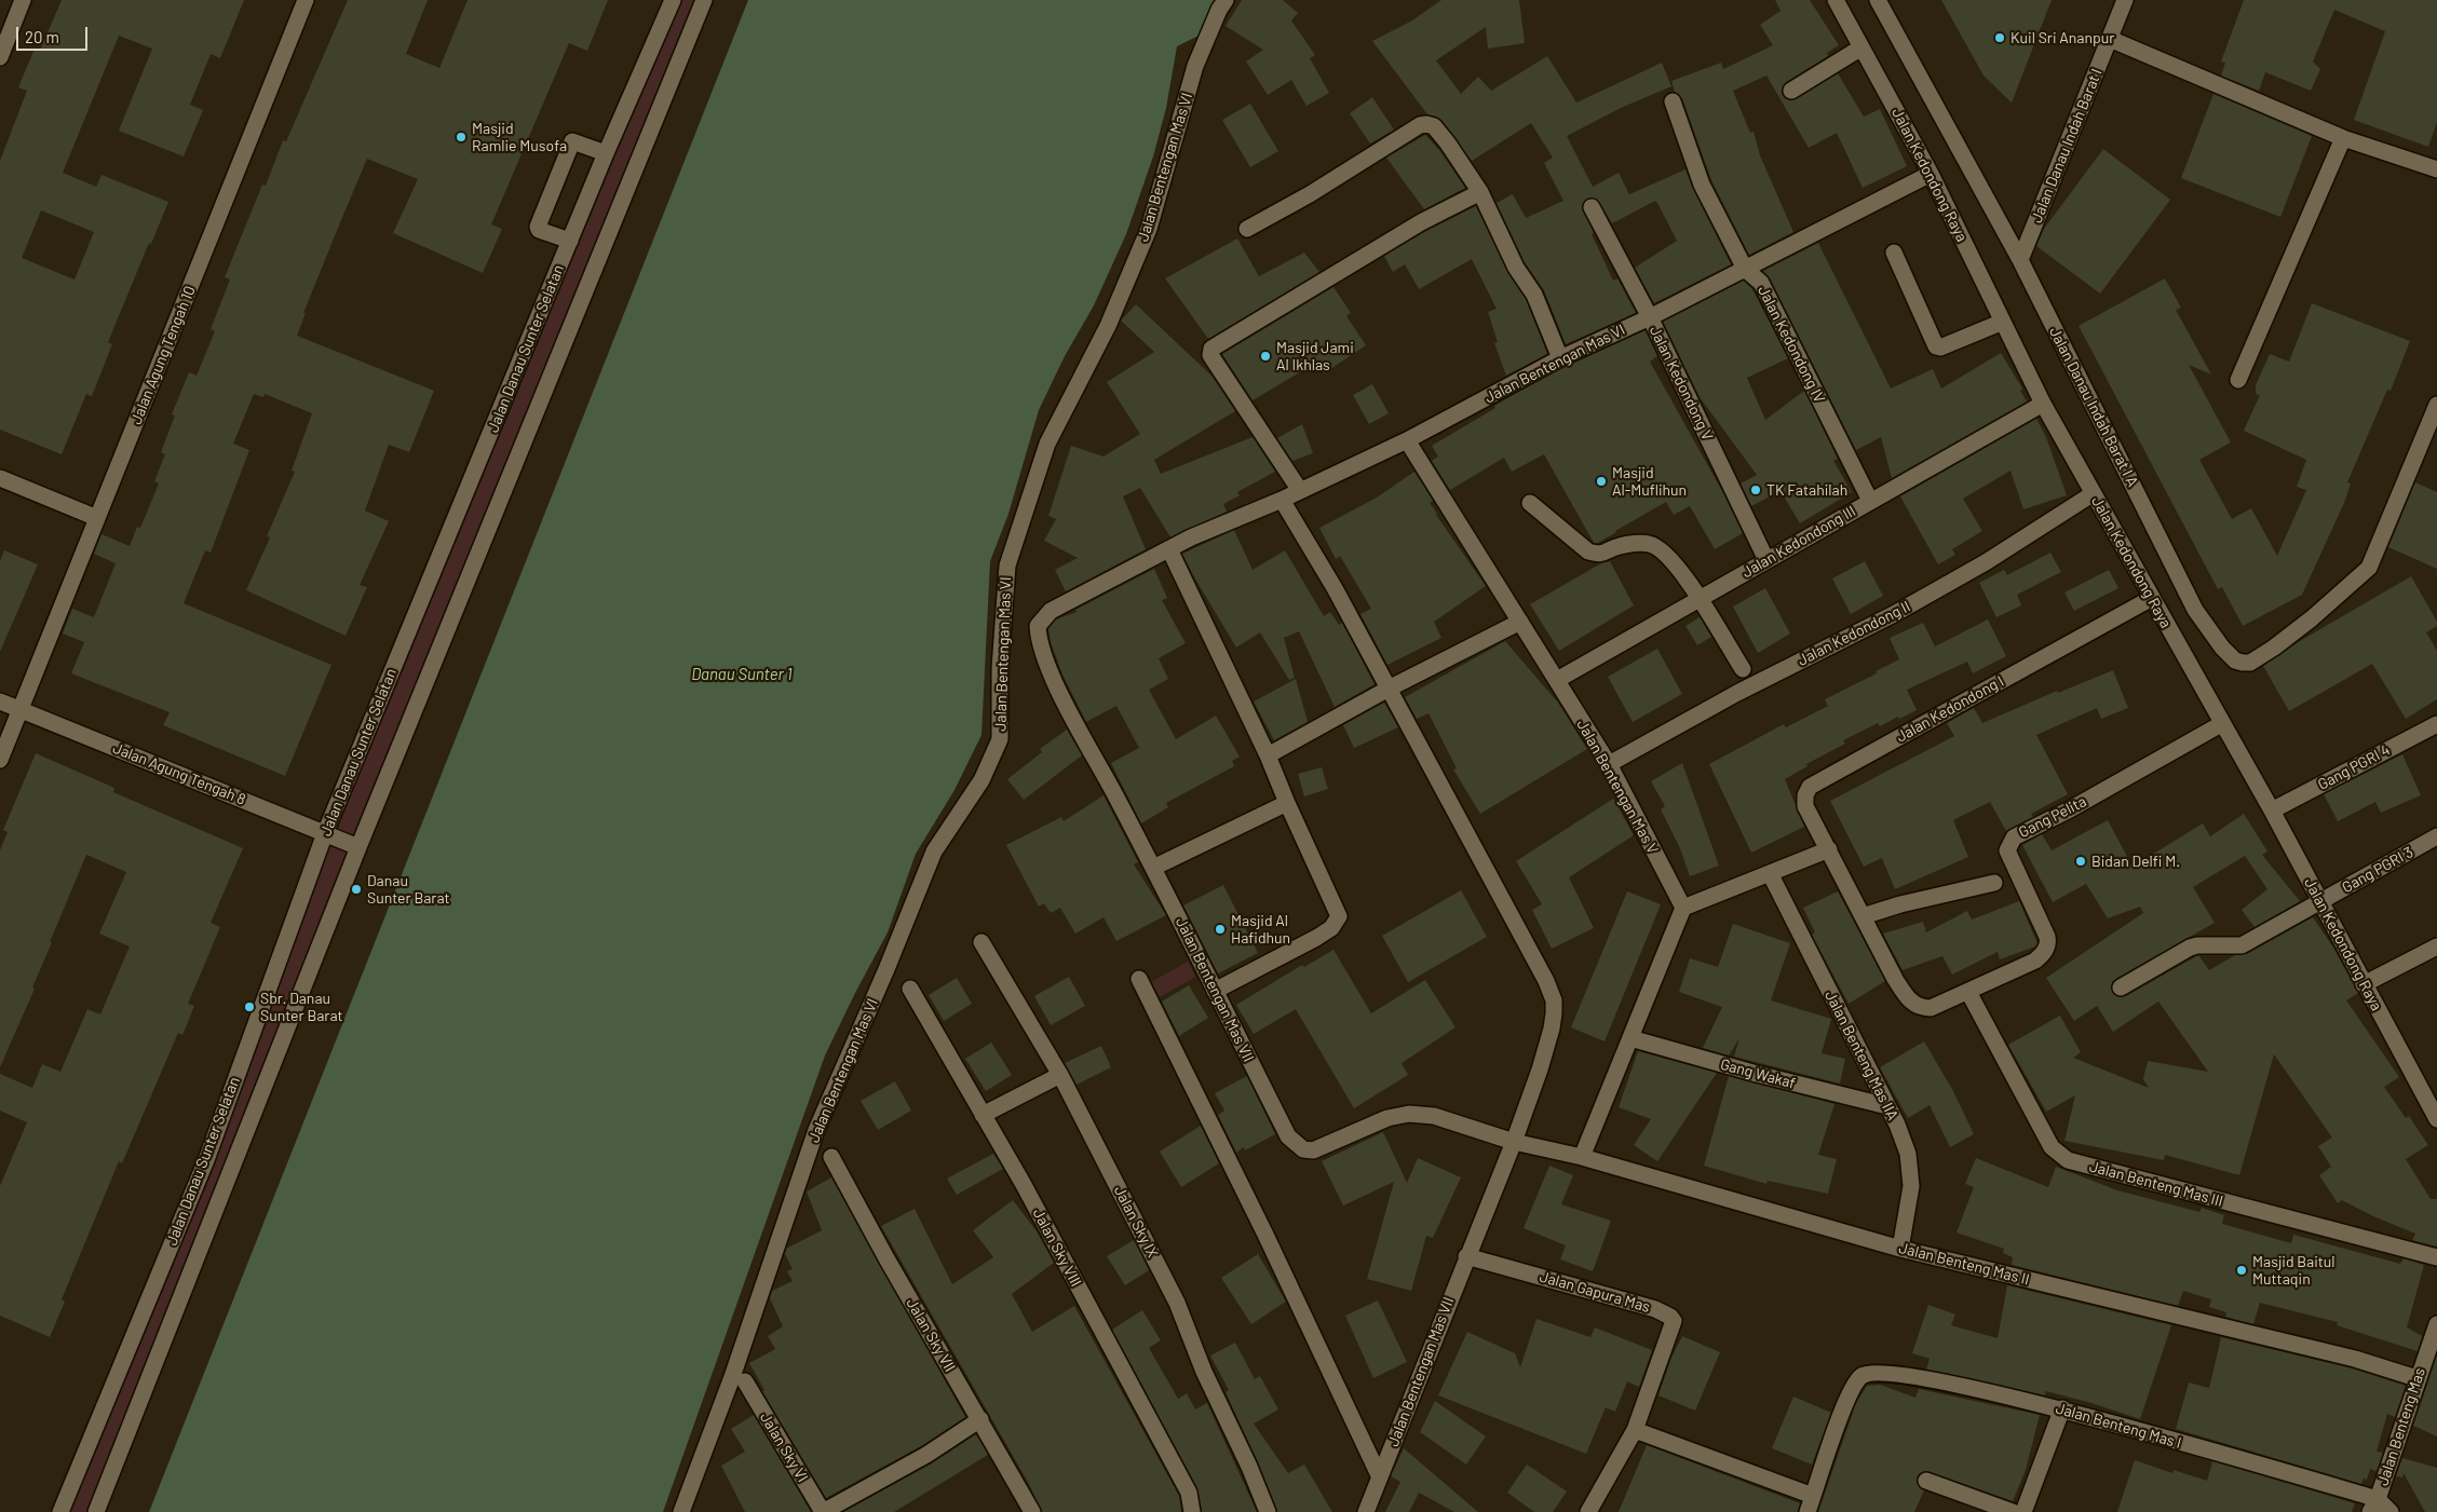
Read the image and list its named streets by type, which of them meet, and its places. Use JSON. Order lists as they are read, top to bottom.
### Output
{
  "streets": {
    "street": [
      "Jalan Danau Indah Barat I",
      "Jalan Bentengan Mas VI",
      "Jalan Kedondong Raya",
      "Jalan Kedondong IV",
      "Jalan Danau Sunter Selatan",
      "Jalan Agung Tengah 10",
      "Jalan Kedondong V",
      "Jalan Danau Indah Barat I A",
      "Jalan Kedondong III",
      "Jalan Kedondong II",
      "Jalan Kedondong I",
      "Gang PGRI 4",
      "Jalan Agung Tengah 8",
      "Jalan Bentengan Mas V",
      "Gang Pelita",
      "Gang PGRI 3",
      "Jalan Bentengan Mas VII",
      "Jalan Benteng Mas IIA",
      "Gang Wakaf",
      "Jalan Benteng Mas III",
      "Jalan Sky IX",
      "Jalan Sky VIII",
      "Jalan Benteng Mas II",
      "Jalan Gapura Mas",
      "Jalan Sky VII",
      "Jalan Benteng Mas I",
      "Jalan Benteng Mas",
      "Jalan Sky VI"
    ]
  },
  "crossings": [
    ["Jalan Danau Indah Barat I", "Jalan Danau Indah Barat I A"],
    ["Jalan Bentengan Mas VI", "Jalan Kedondong Raya"],
    ["Jalan Bentengan Mas VI", "Jalan Kedondong IV"],
    ["Jalan Bentengan Mas VI", "Jalan Kedondong V"],
    ["Jalan Bentengan Mas VI", "Jalan Bentengan Mas V"],
    ["Jalan Bentengan Mas VI", "Jalan Bentengan Mas VII"],
    ["Jalan Kedondong Raya", "Jalan Kedondong III"],
    ["Jalan Kedondong Raya", "Jalan Kedondong II"],
    ["Jalan Kedondong Raya", "Jalan Kedondong I"],
    ["Jalan Kedondong Raya", "Gang PGRI 4"],
    ["Jalan Kedondong Raya", "Gang Pelita"],
    ["Jalan Kedondong Raya", "Gang PGRI 3"],
    ["Jalan Kedondong IV", "Jalan Kedondong III"],
    ["Jalan Danau Sunter Selatan", "Jalan Agung Tengah 8"],
    ["Jalan Agung Tengah 10", "Jalan Agung Tengah 8"],
    ["Jalan Kedondong V", "Jalan Kedondong III"],
    ["Jalan Kedondong III", "Jalan Bentengan Mas V"],
    ["Jalan Kedondong II", "Jalan Bentengan Mas V"],
    ["Jalan Kedondong I", "Gang Pelita"],
    ["Jalan Kedondong I", "Jalan Benteng Mas III"],
    ["Gang Pelita", "Jalan Benteng Mas III"],
    ["Jalan Bentengan Mas VII", "Jalan Benteng Mas II"],
    ["Jalan Bentengan Mas VII", "Jalan Gapura Mas"],
    ["Jalan Benteng Mas IIA", "Gang Wakaf"],
    ["Jalan Benteng Mas IIA", "Jalan Benteng Mas II"],
    ["Jalan Benteng Mas II", "Jalan Benteng Mas"],
    ["Jalan Benteng Mas I", "Jalan Benteng Mas"]
  ],
  "water": ["Danau Sunter 1"],
  "places": [
    "Kuil Sri Ananpur",
    "Masjid Ramlie Musofa",
    "Masjid Jami Al Ikhlas",
    "Masjid Al-Muflihun",
    "TK Fatahilah",
    "Bidan Delfi M.",
    "Danau Sunter Barat",
    "Masjid Al Hafidhun",
    "Sbr. Danau Sunter Barat",
    "Masjid Baitul Muttaqin"
  ],
  "scale_bar": "20 m"
}
